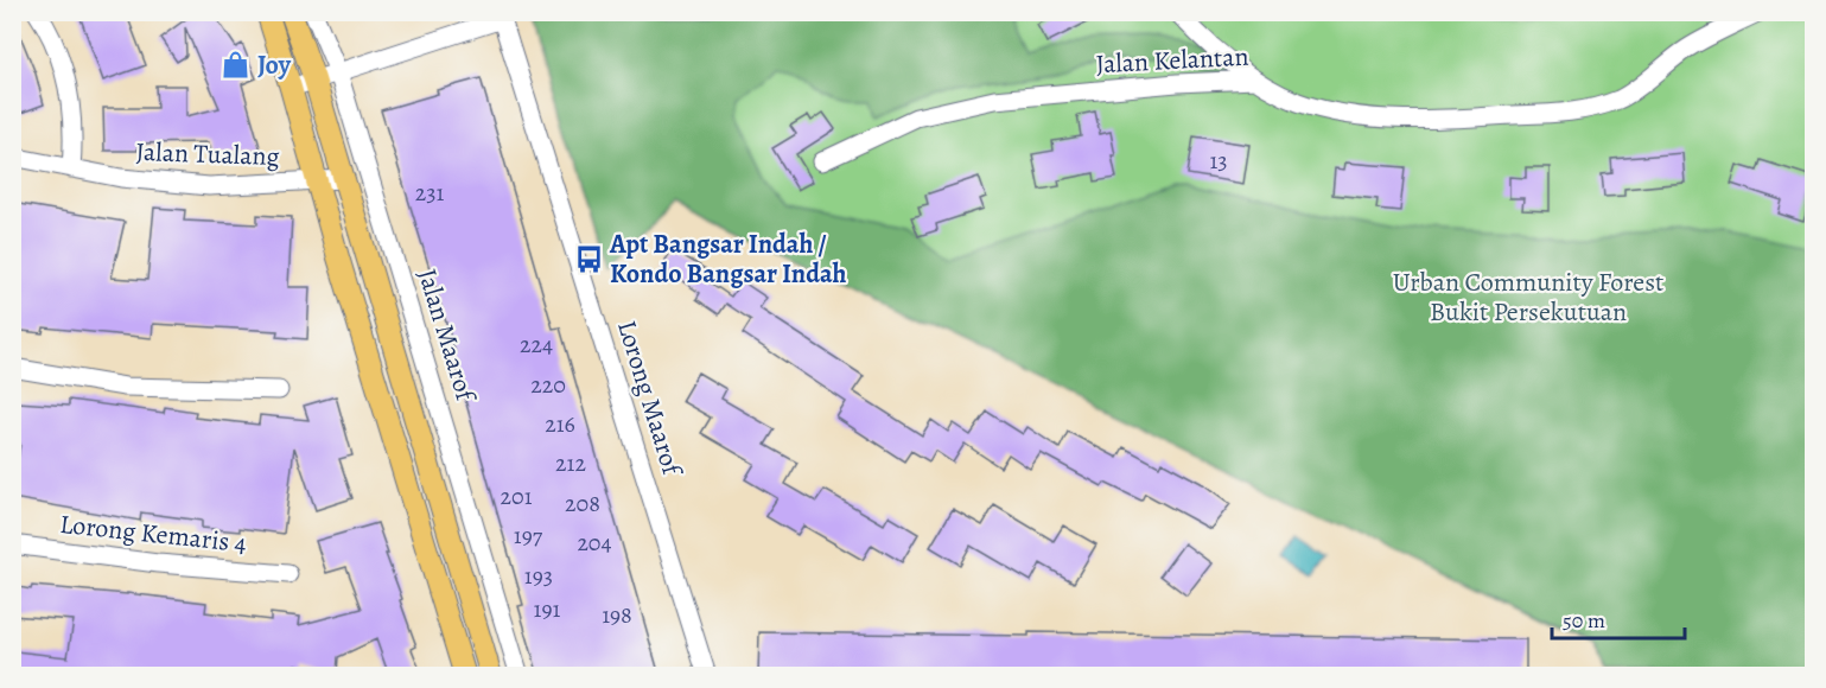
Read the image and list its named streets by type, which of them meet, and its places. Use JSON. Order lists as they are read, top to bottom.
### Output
{
  "streets": {
    "main road": ["Jalan Maarof"],
    "street": [
      "Jalan Kelantan",
      "Jalan Tualang",
      "Lorong Maarof",
      "Lorong Kemaris 4"
    ]
  },
  "crossings": [
    ["Jalan Tualang", "Jalan Maarof"]
  ],
  "parks": ["Urban Community Forest Bukit Persekutuan"],
  "places": {
    "shop": ["Joy"],
    "bus stop": ["Apt Bangsar Indah / Kondo Bangsar Indah"]
  },
  "house_numbers": [
    "13",
    "231",
    "224",
    "220",
    "216",
    "212",
    "201",
    "208",
    "197",
    "204",
    "193",
    "191",
    "198"
  ],
  "scale_bar": "50 m"
}
